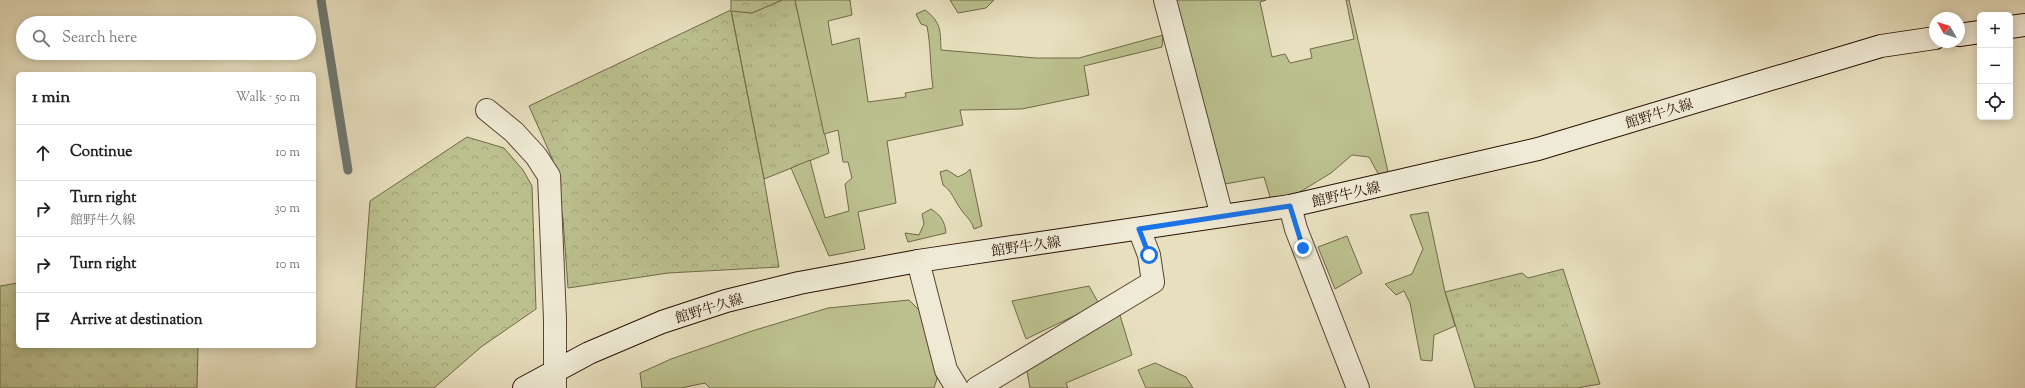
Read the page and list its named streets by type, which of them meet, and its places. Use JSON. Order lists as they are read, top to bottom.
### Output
{
  "streets": {
    "main road": ["館野牛久線"]
  },
  "north": "top left",
  "page": {
    "map_buttons": ["+", "−"],
    "search": "Search here",
    "heading": ["1 min", "Walk · 50 m"],
    "list": [
      ["Continue", "10 m"],
      ["Turn right", "館野牛久線", "30 m"],
      ["Turn right", "10 m"],
      "Arrive at destination"
    ]
  }
}
